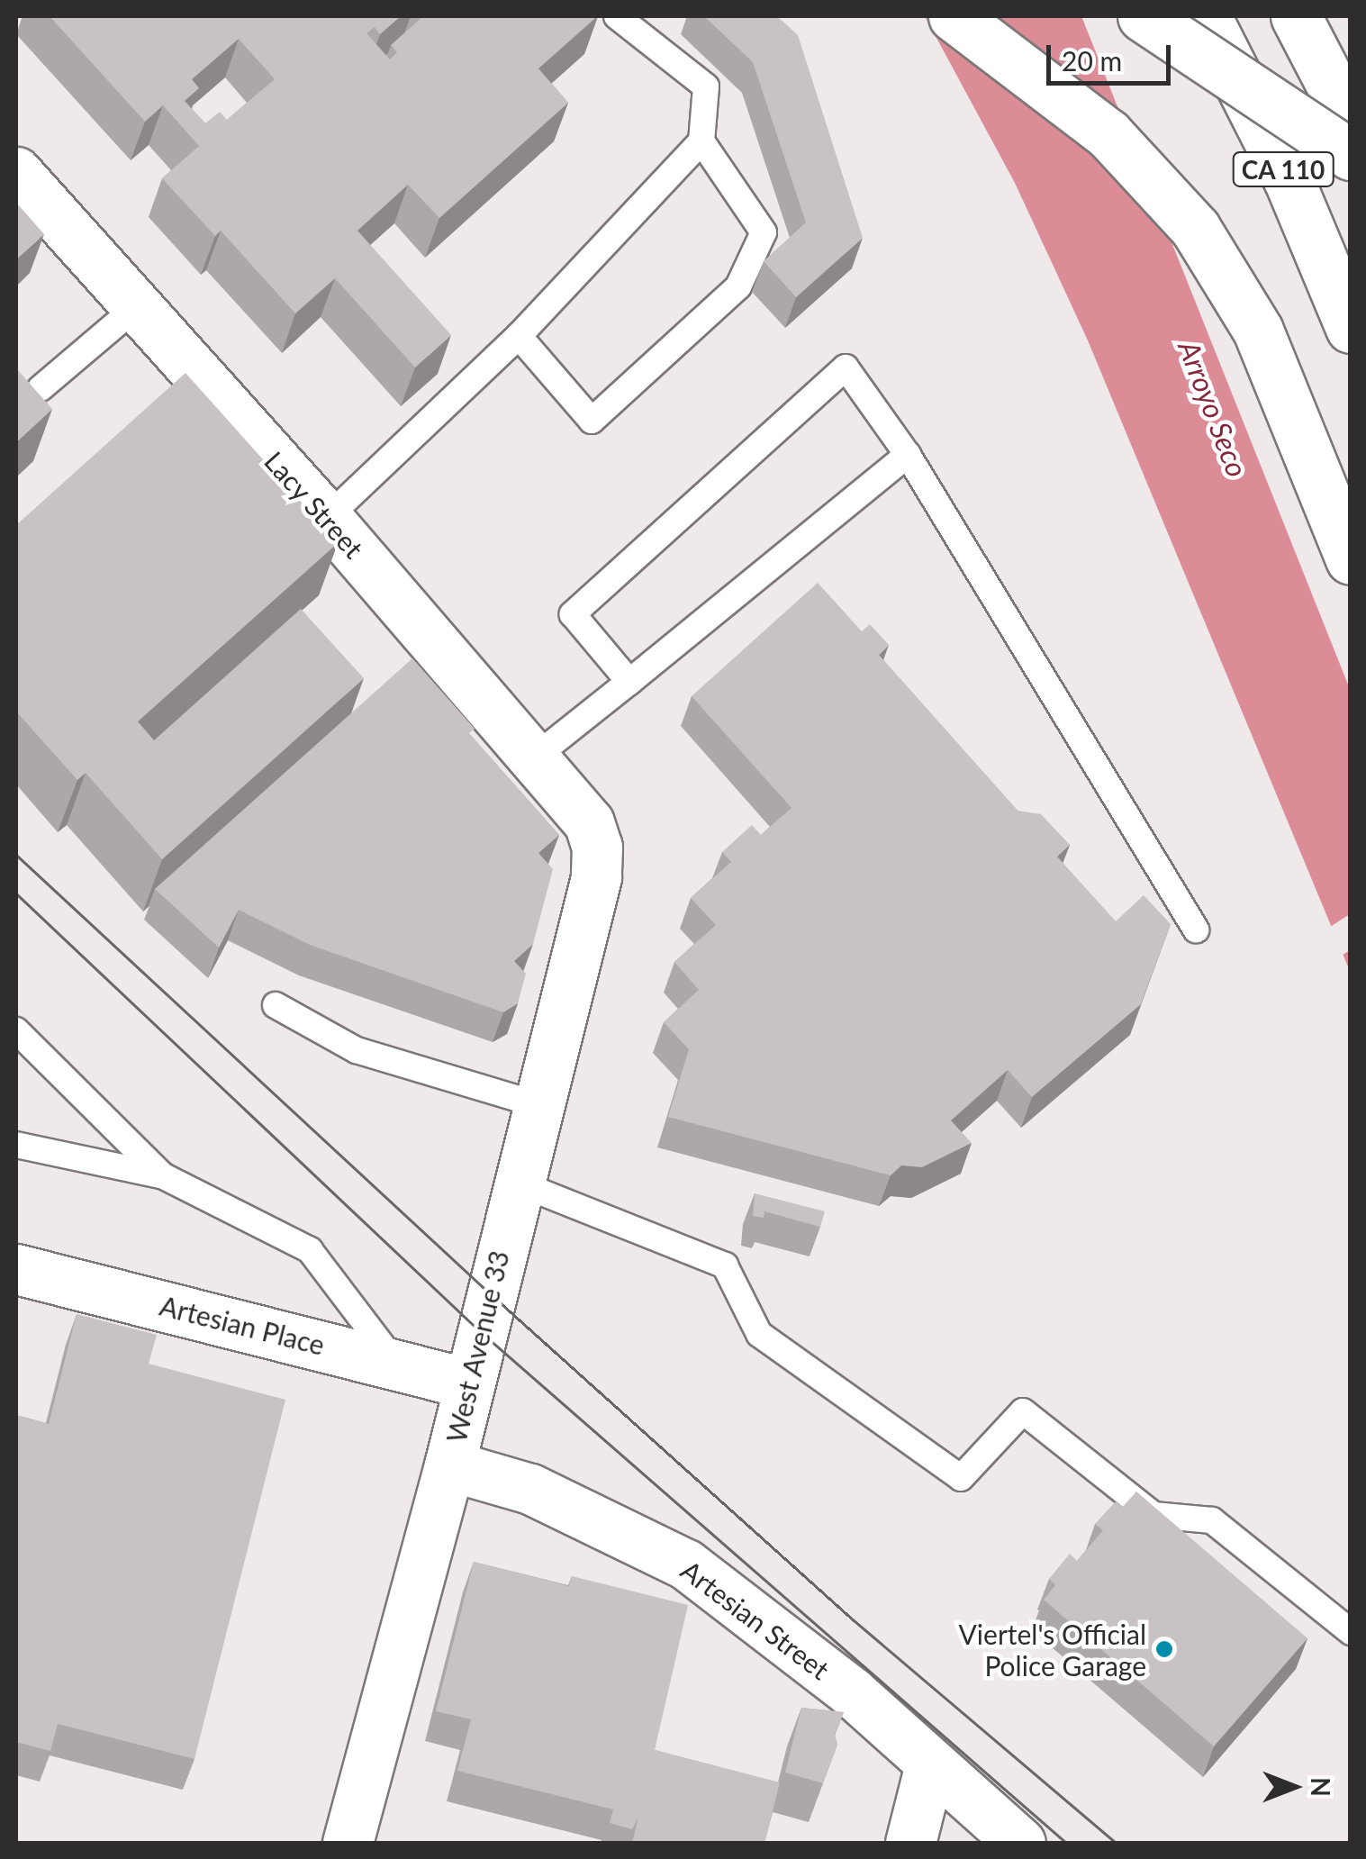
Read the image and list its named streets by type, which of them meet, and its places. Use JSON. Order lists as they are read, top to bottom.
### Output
{
  "streets": {
    "main road": [
      "CA 110",
      "Lacy Street",
      "Artesian Place",
      "West Avenue 33",
      "Artesian Street"
    ]
  },
  "crossings": [
    ["Lacy Street", "West Avenue 33"],
    ["Artesian Place", "West Avenue 33"],
    ["West Avenue 33", "Artesian Street"]
  ],
  "water": ["Arroyo Seco"],
  "places": ["Viertel's Official Police Garage"],
  "scale_bar": "20 m",
  "north": "right"
}
